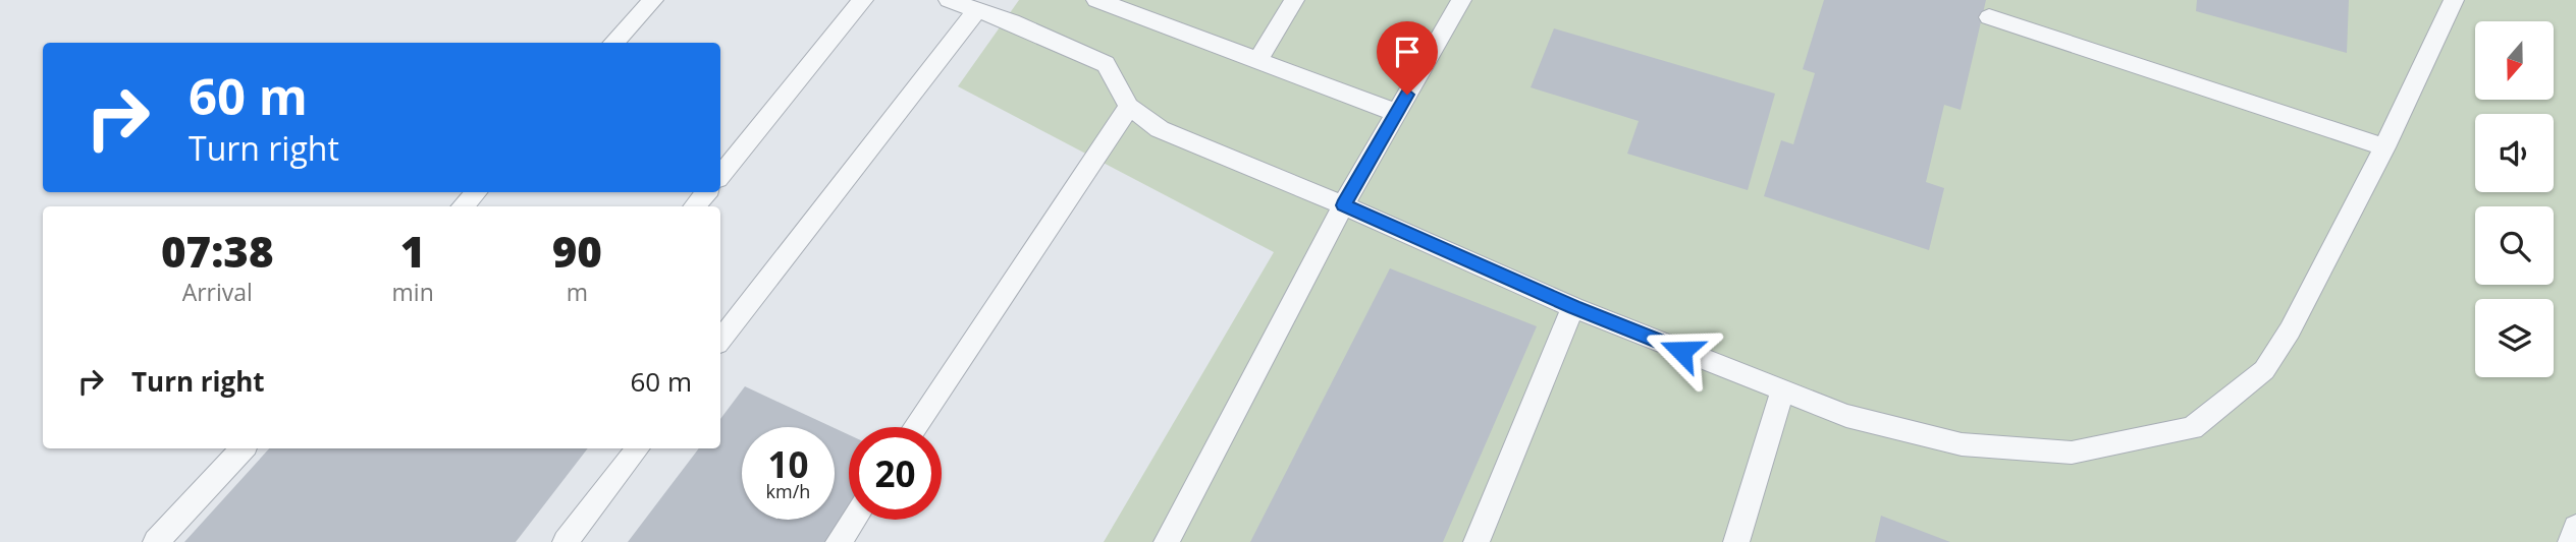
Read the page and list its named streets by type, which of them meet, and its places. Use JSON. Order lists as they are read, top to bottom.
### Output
{
  "north": "bottom",
  "page": {
    "turn": ["60 m", "Turn right"],
    "eta": [
      "07:38",
      "Arrival",
      "1",
      "min",
      "90",
      "m"
    ],
    "list": [
      {
        "name": "Turn right",
        "value": "60 m"
      }
    ],
    "speed": "10 km/h",
    "limit": "20"
  }
}
